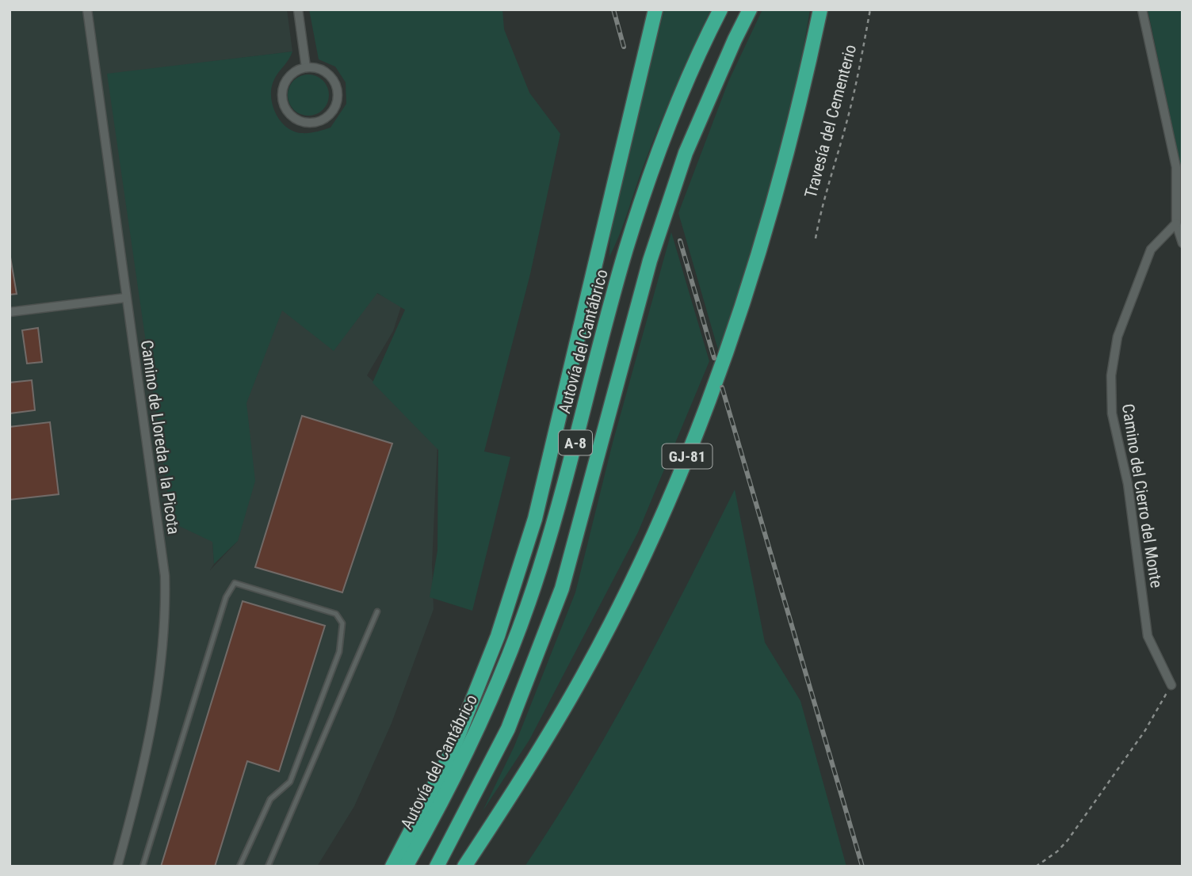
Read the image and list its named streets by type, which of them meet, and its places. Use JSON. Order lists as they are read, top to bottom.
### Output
{
  "streets": {
    "highway": ["Autovía del Cantábrico", "A-8", "GJ-81"],
    "street": ["Camino de Lloreda a la Picota", "Camino del Cierro del Monte"],
    "path": ["Travesía del Cementerio"]
  }
}
